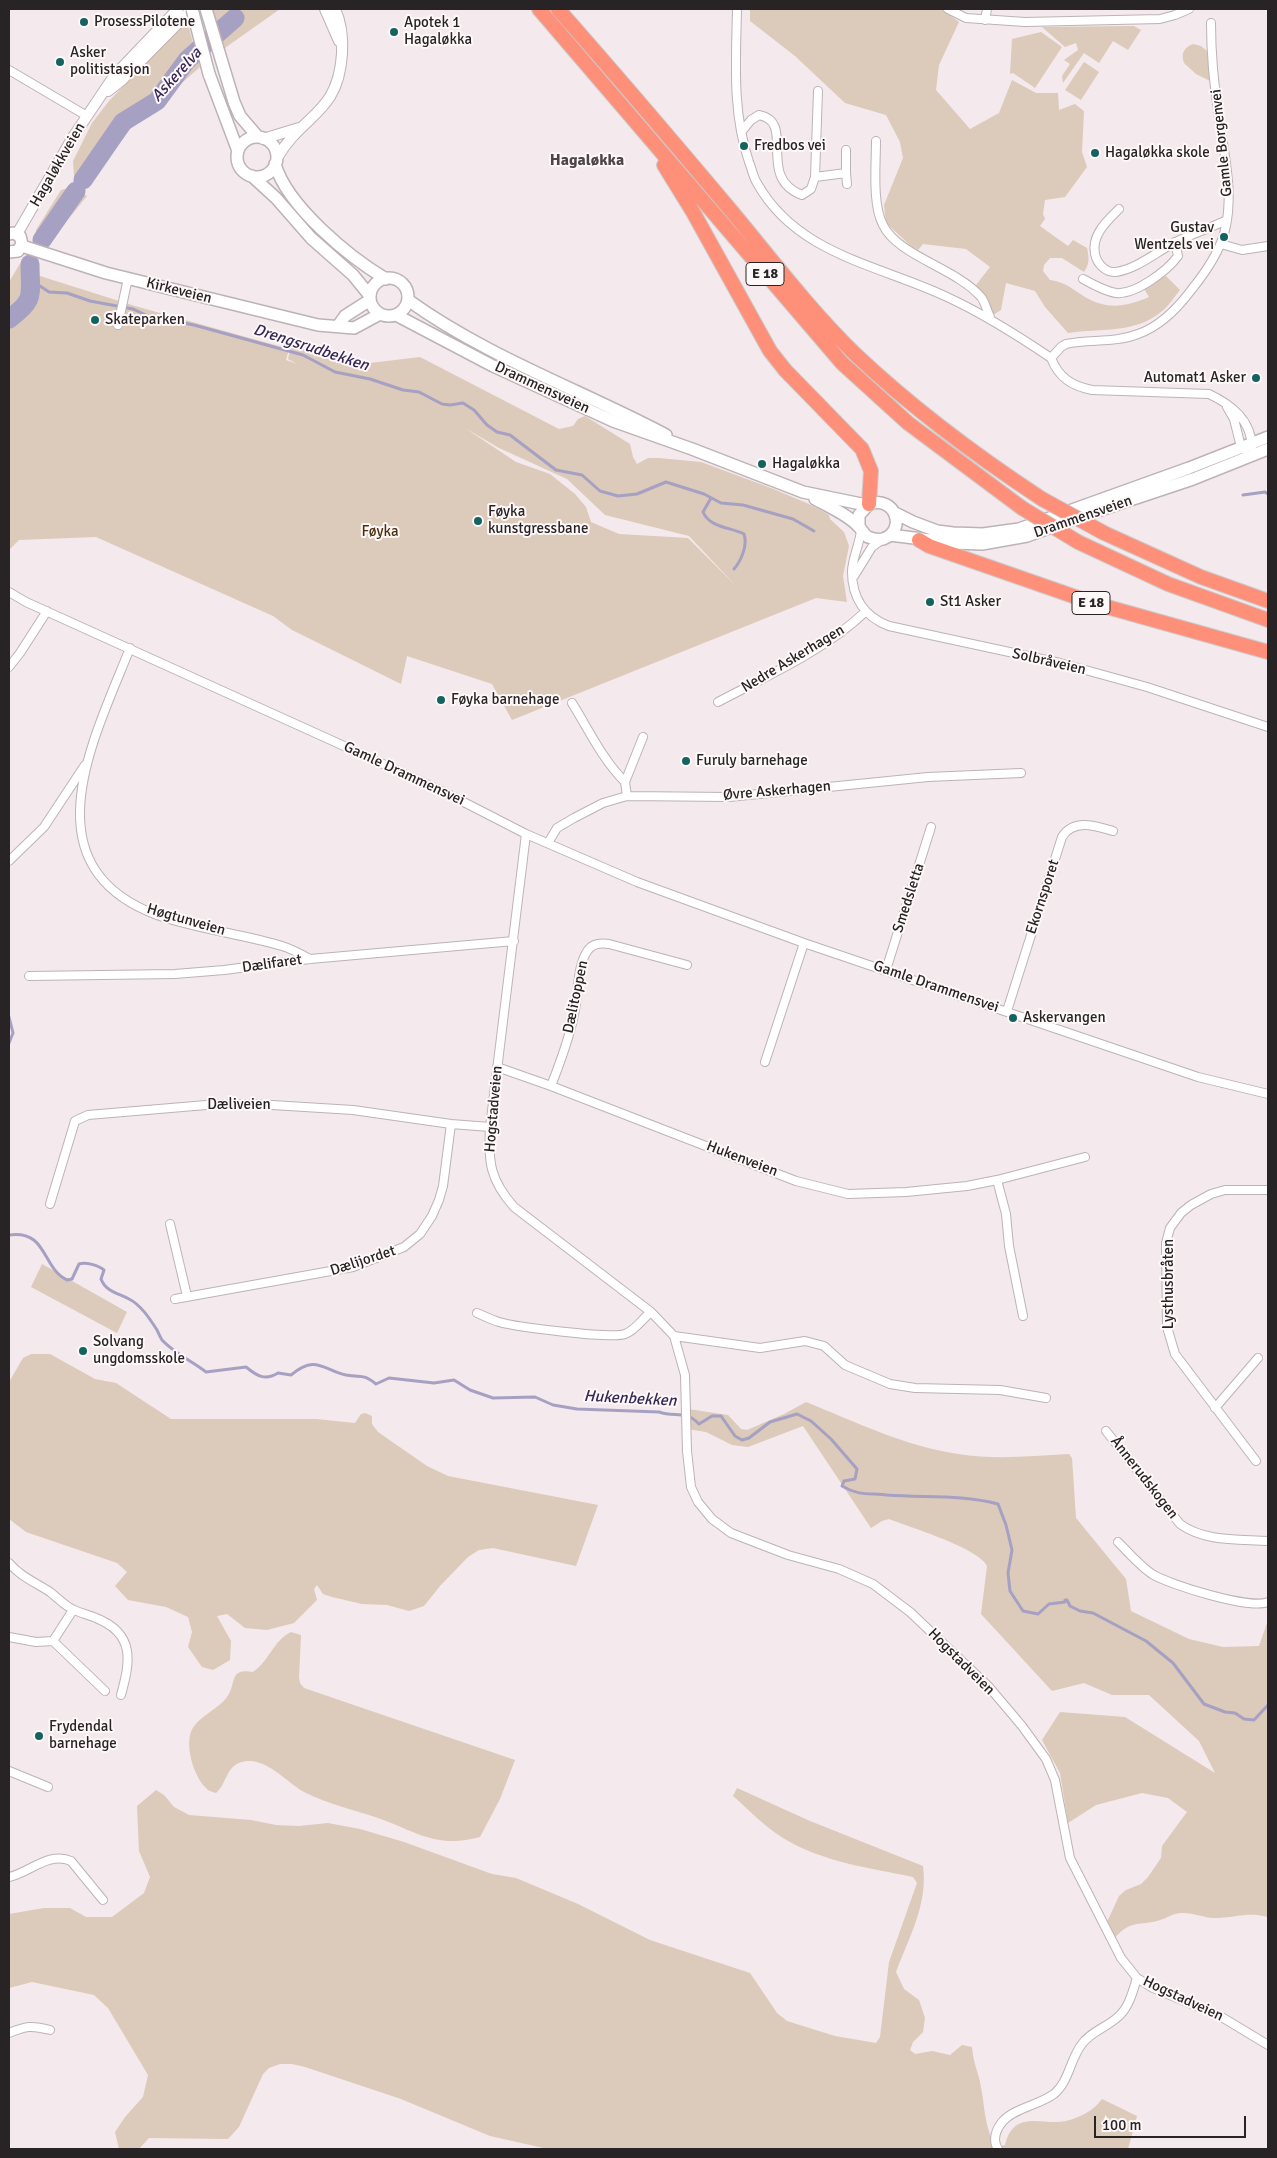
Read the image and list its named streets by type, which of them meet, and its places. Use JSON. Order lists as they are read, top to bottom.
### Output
{
  "streets": {
    "highway": ["E 18"],
    "main road": ["Kirkeveien", "Drammensveien"],
    "street": [
      "Gamle Borgenvei",
      "Hagaløkkveien",
      "Nedre Askerhagen",
      "Solbråveien",
      "Gamle Drammensvei",
      "Øvre Askerhagen",
      "Ekornsporet",
      "Smedsletta",
      "Høgtunveien",
      "Dælifaret",
      "Dælitoppen",
      "Dæliveien",
      "Hogstadveien",
      "Hukenveien",
      "Dælijordet",
      "Lysthusbråten",
      "Ånnerudskogen"
    ]
  },
  "crossings": [
    ["E 18", "Drammensveien"],
    ["Kirkeveien", "Drammensveien"],
    ["Nedre Askerhagen", "Solbråveien"],
    ["Gamle Drammensvei", "Øvre Askerhagen"],
    ["Gamle Drammensvei", "Ekornsporet"],
    ["Gamle Drammensvei", "Smedsletta"],
    ["Gamle Drammensvei", "Høgtunveien"],
    ["Gamle Drammensvei", "Hogstadveien"],
    ["Høgtunveien", "Dælifaret"],
    ["Dælifaret", "Hogstadveien"],
    ["Dælitoppen", "Hukenveien"],
    ["Dæliveien", "Hogstadveien"],
    ["Dæliveien", "Dælijordet"],
    ["Hogstadveien", "Hukenveien"]
  ],
  "districts": ["Hagaløkka"],
  "water": ["Askerelva", "Drengsrudbekken", "Hukenbekken"],
  "parks": ["Føyka"],
  "places": [
    "ProsessPilotene",
    "Apotek 1 Hagaløkka",
    "Asker politistasjon",
    "Fredbos vei",
    "Hagaløkka skole",
    "Gustav Wentzels vei",
    "Skateparken",
    "Automat1 Asker",
    "Hagaløkka",
    "Føyka kunstgressbane",
    "St1 Asker",
    "Føyka barnehage",
    "Furuly barnehage",
    "Askervangen",
    "Solvang ungdomsskole",
    "Frydendal barnehage"
  ],
  "scale_bar": "100 m"
}
